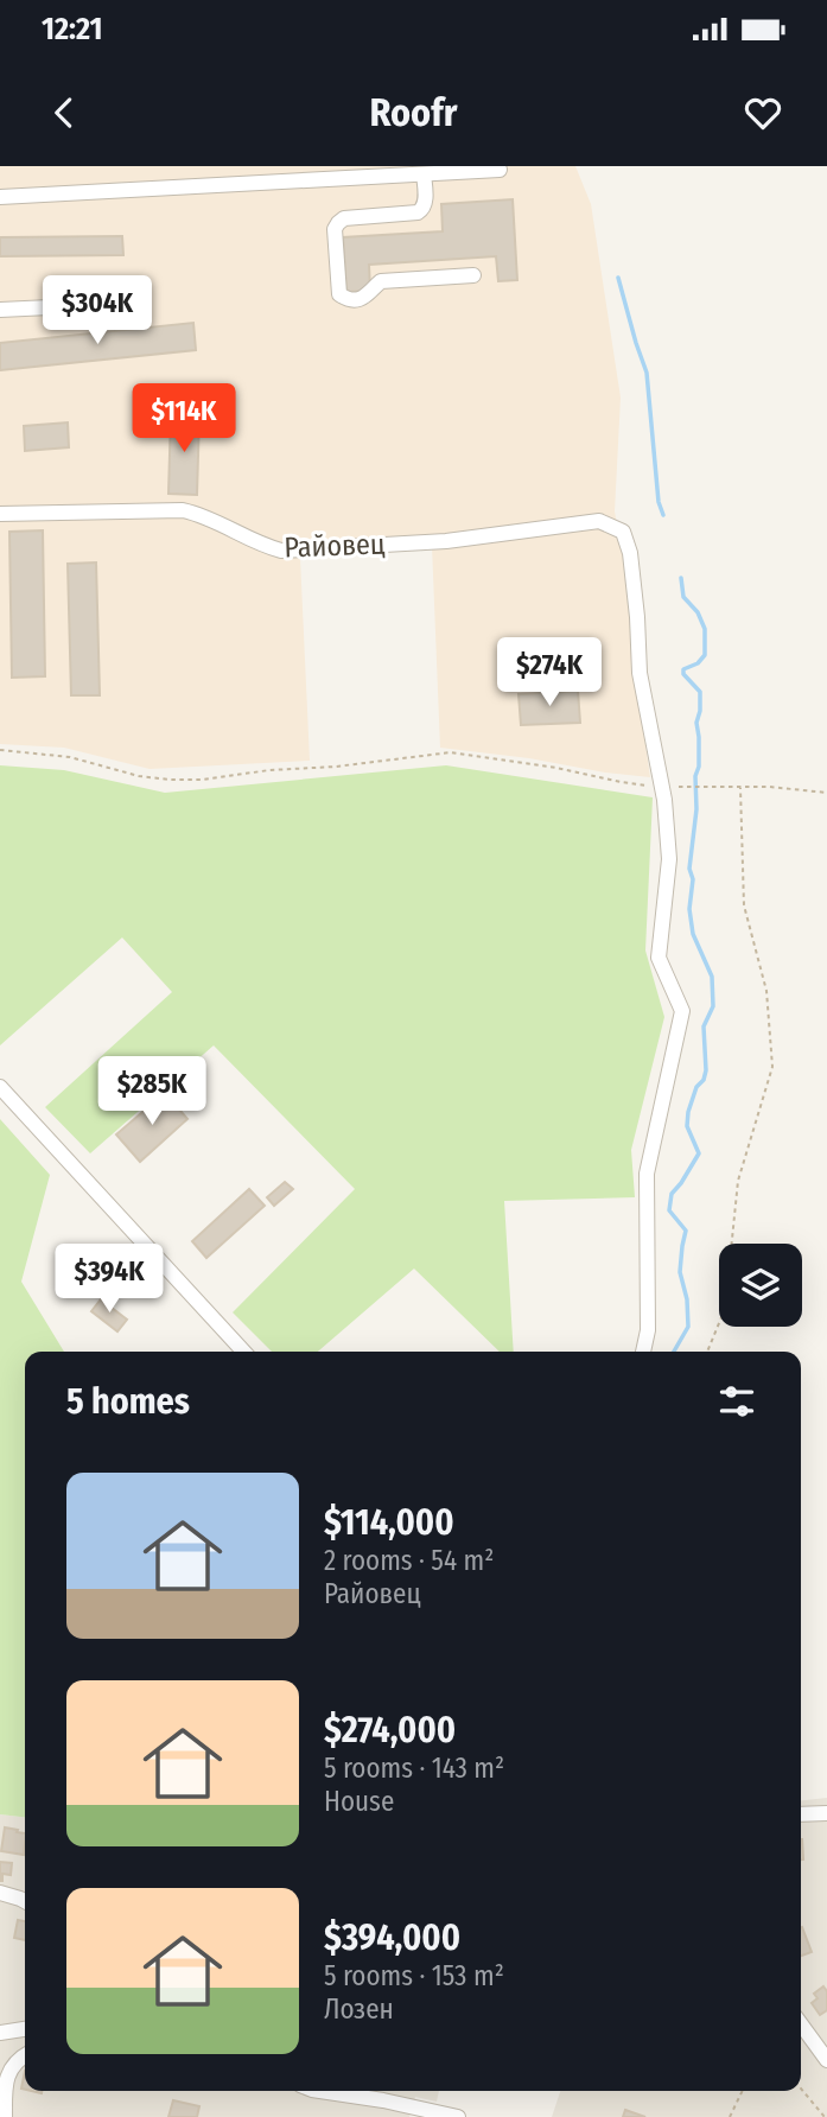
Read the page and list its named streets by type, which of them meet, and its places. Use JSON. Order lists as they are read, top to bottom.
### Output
{
  "streets": {
    "street": ["Райовец"]
  },
  "page": {
    "status": "12:21",
    "header": "Roofr",
    "price": [
      "$304K",
      "$114K",
      "$274K",
      "$285K",
      "$394K"
    ],
    "heading": "5 homes",
    "list": [
      {
        "name": "$114,000",
        "note": "2 rooms · 54 m² · Райовец"
      },
      {
        "name": "$274,000",
        "note": "5 rooms · 143 m² · House"
      },
      {
        "name": "$394,000",
        "note": "5 rooms · 153 m² · Лозен"
      }
    ]
  }
}
